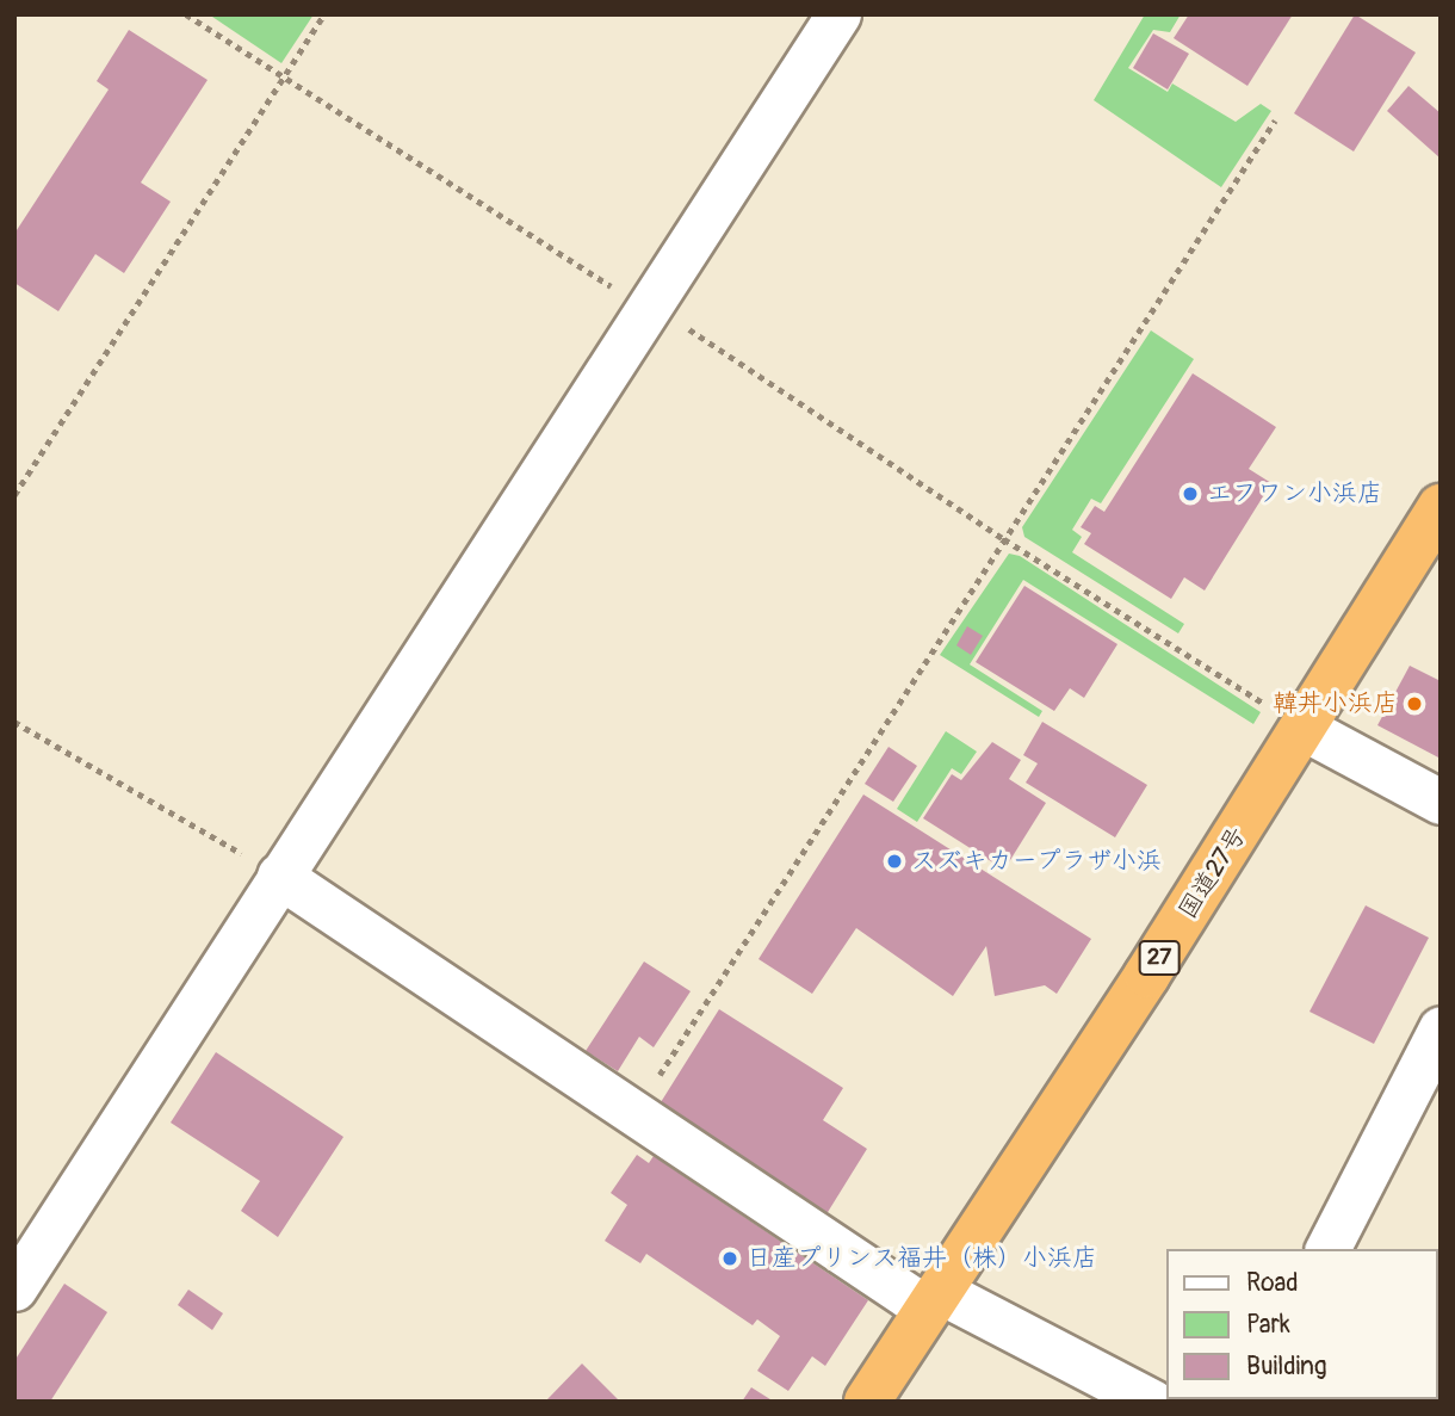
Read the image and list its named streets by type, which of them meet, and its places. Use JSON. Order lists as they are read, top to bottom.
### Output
{
  "streets": {
    "highway": ["国道27号", "27"]
  },
  "places": [
    "エフワン小浜店",
    "韓丼小浜店",
    "スズキカープラザ小浜",
    "日産プリンス福井（株）小浜店"
  ],
  "legend": ["Road", "Park", "Building"]
}
